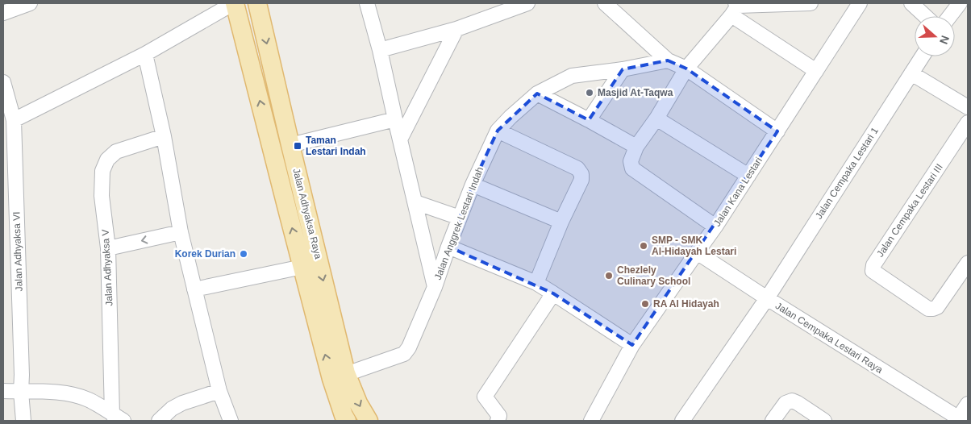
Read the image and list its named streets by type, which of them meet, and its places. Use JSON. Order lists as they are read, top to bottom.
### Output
{
  "streets": {
    "main road": ["Jalan Adhyaksa Raya"],
    "street": [
      "Jalan Cempaka Lestari 1",
      "Jalan Kana Lestari",
      "Jalan Cempaka Lestari III",
      "Jalan Anggrek Lestari Indah",
      "Jalan Adhyaksa VI",
      "Jalan Adhyaksa V",
      "Jalan Cempaka Lestari Raya"
    ]
  },
  "crossings": [
    ["Jalan Cempaka Lestari 1", "Jalan Cempaka Lestari Raya"],
    ["Jalan Kana Lestari", "Jalan Cempaka Lestari Raya"],
    ["Jalan Adhyaksa Raya", "Jalan Anggrek Lestari Indah"]
  ],
  "places": {
    "other": [
      "Masjid At-Taqwa",
      "SMP - SMK Al-Hidayah Lestari",
      "Korek Durian",
      "Chezlely Culinary School",
      "RA Al Hidayah"
    ],
    "transit": ["Taman Lestari Indah"]
  },
  "north": "right"
}
